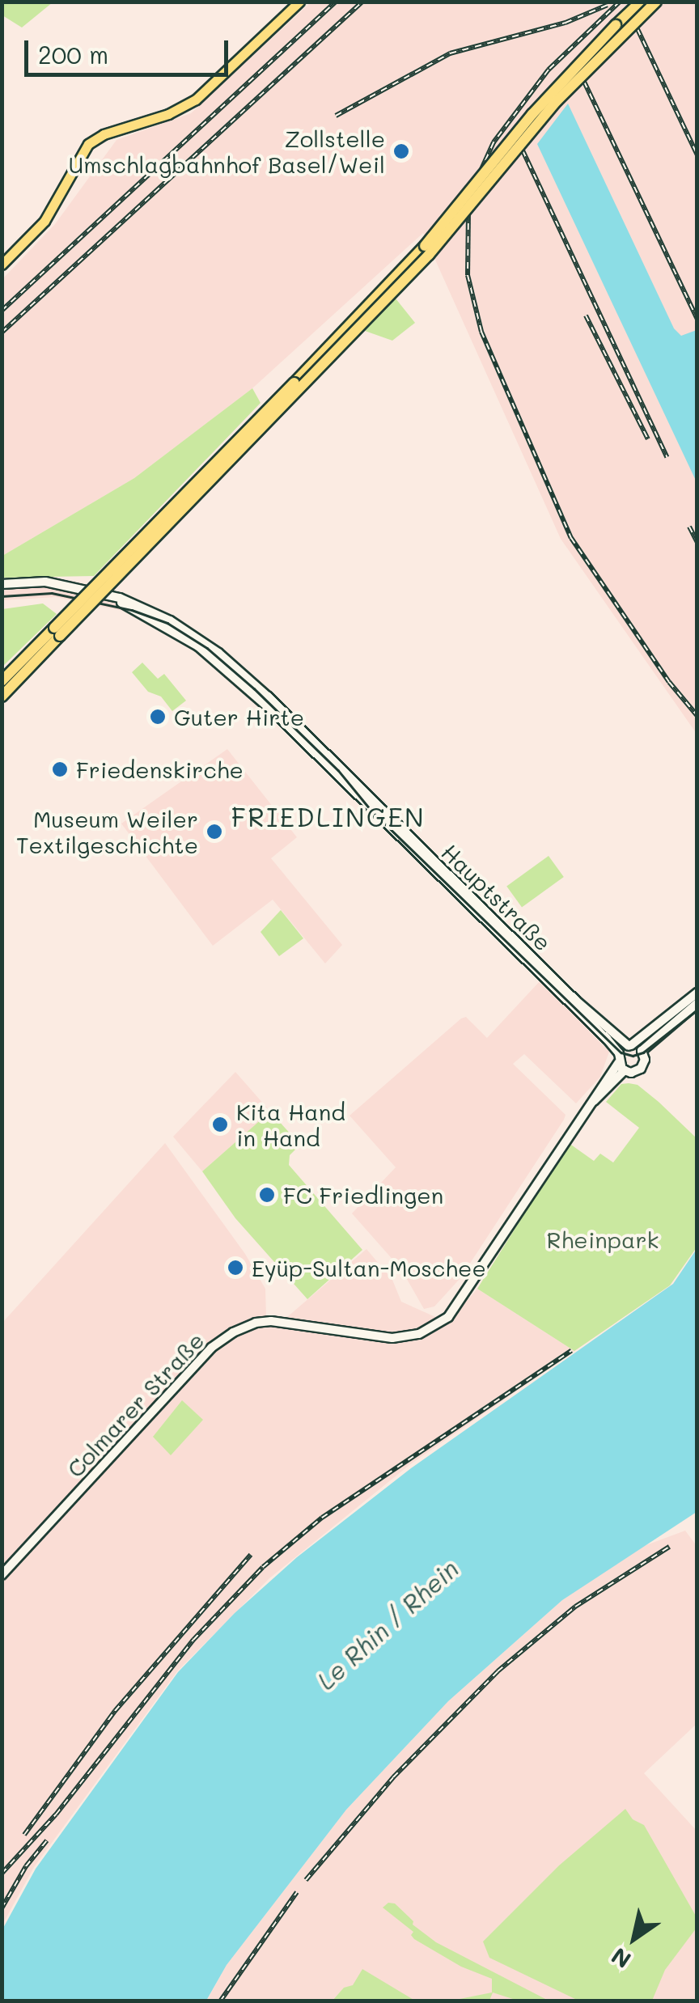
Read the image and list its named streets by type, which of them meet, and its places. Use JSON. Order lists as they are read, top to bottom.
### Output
{
  "streets": {
    "main road": ["Hauptstraße", "Colmarer Straße"]
  },
  "crossings": [
    ["Hauptstraße", "Colmarer Straße"]
  ],
  "districts": ["FRIEDLINGEN"],
  "water": ["Le Rhin / Rhein"],
  "parks": ["Rheinpark"],
  "places": [
    "Zollstelle Umschlagbahnhof Basel/Weil",
    "Guter Hirte",
    "Friedenskirche",
    "Museum Weiler Textilgeschichte",
    "Kita Hand in Hand",
    "FC Friedlingen",
    "Eyüp-Sultan-Moschee"
  ],
  "scale_bar": "200 m",
  "north": "bottom left"
}
